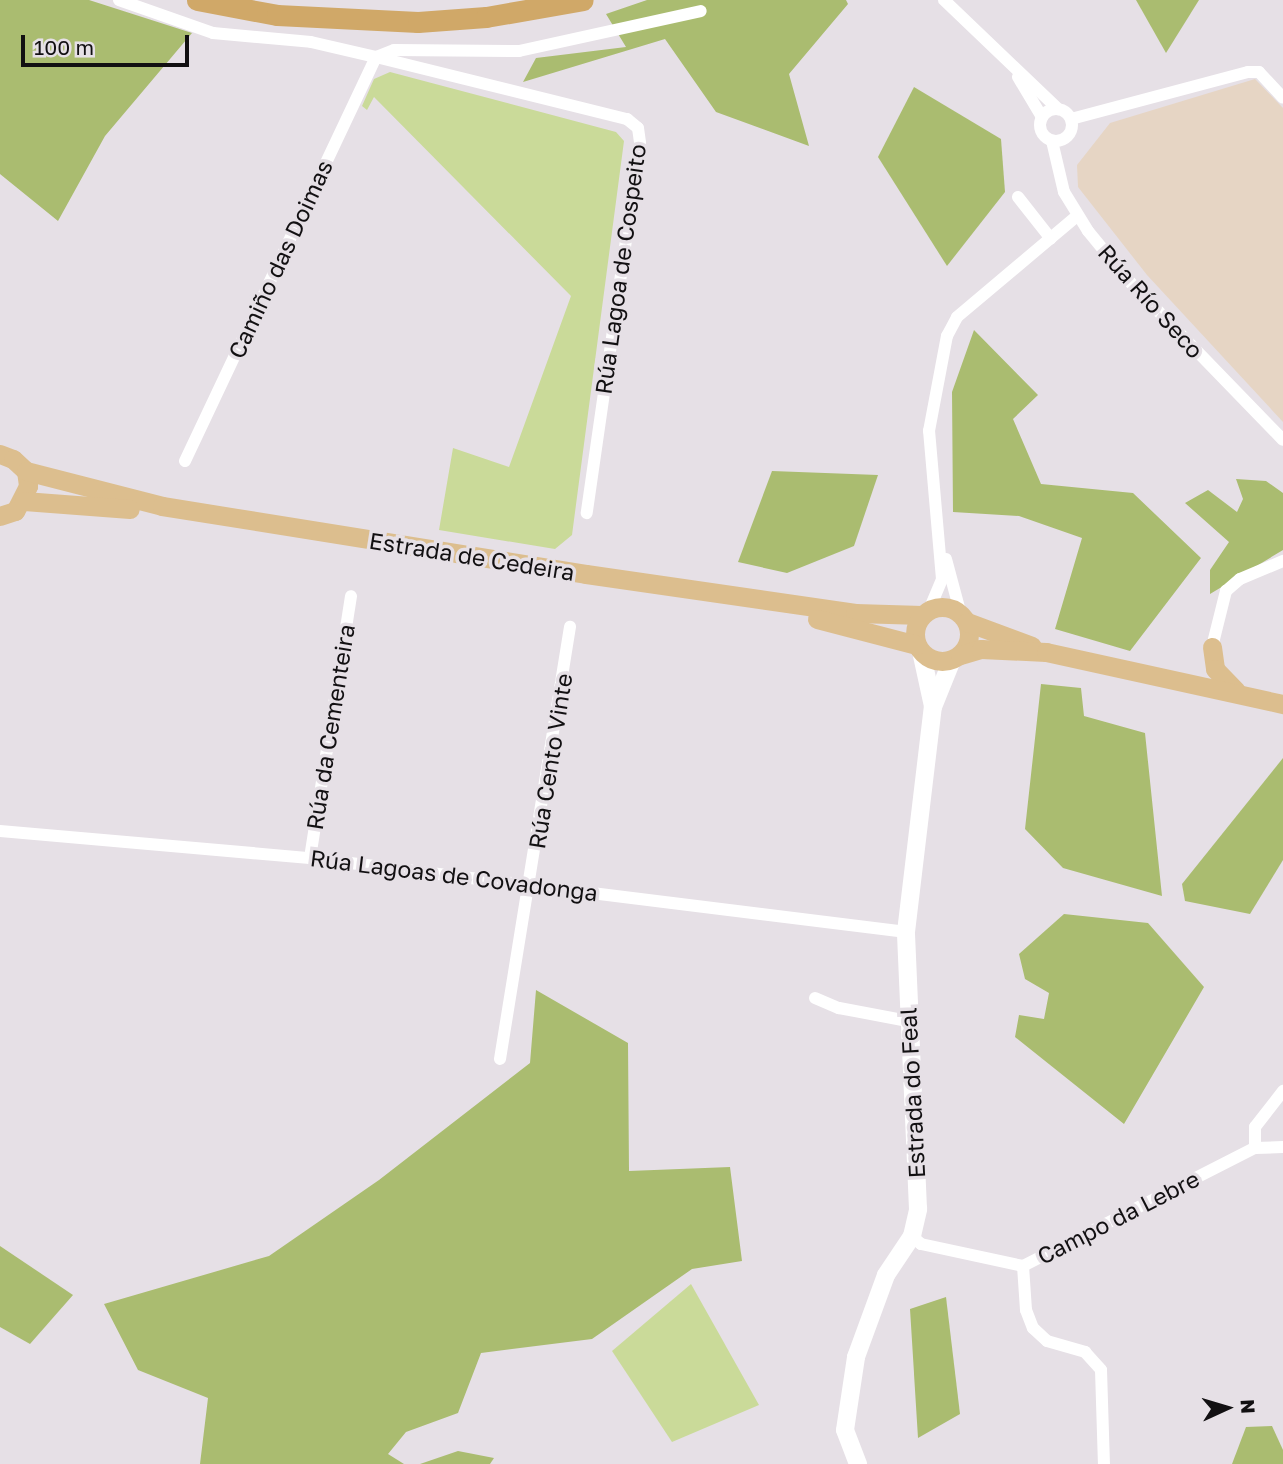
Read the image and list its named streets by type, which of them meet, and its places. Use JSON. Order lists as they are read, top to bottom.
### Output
{
  "streets": {
    "main road": ["Estrada de Cedeira", "Estrada do Feal"],
    "street": [
      "Camiño das Doimas",
      "Rúa Lagoa de Cospeito",
      "Rúa Río Seco",
      "Rúa da Cementeira",
      "Rúa Cento Vinte",
      "Rúa Lagoas de Covadonga",
      "Campo da Lebre"
    ]
  },
  "crossings": [
    ["Camiño das Doimas", "Rúa Lagoa de Cospeito"],
    ["Estrada de Cedeira", "Estrada do Feal"],
    ["Rúa da Cementeira", "Rúa Lagoas de Covadonga"],
    ["Rúa Cento Vinte", "Rúa Lagoas de Covadonga"],
    ["Rúa Lagoas de Covadonga", "Estrada do Feal"],
    ["Estrada do Feal", "Campo da Lebre"]
  ],
  "scale_bar": "100 m",
  "north": "right"
}
